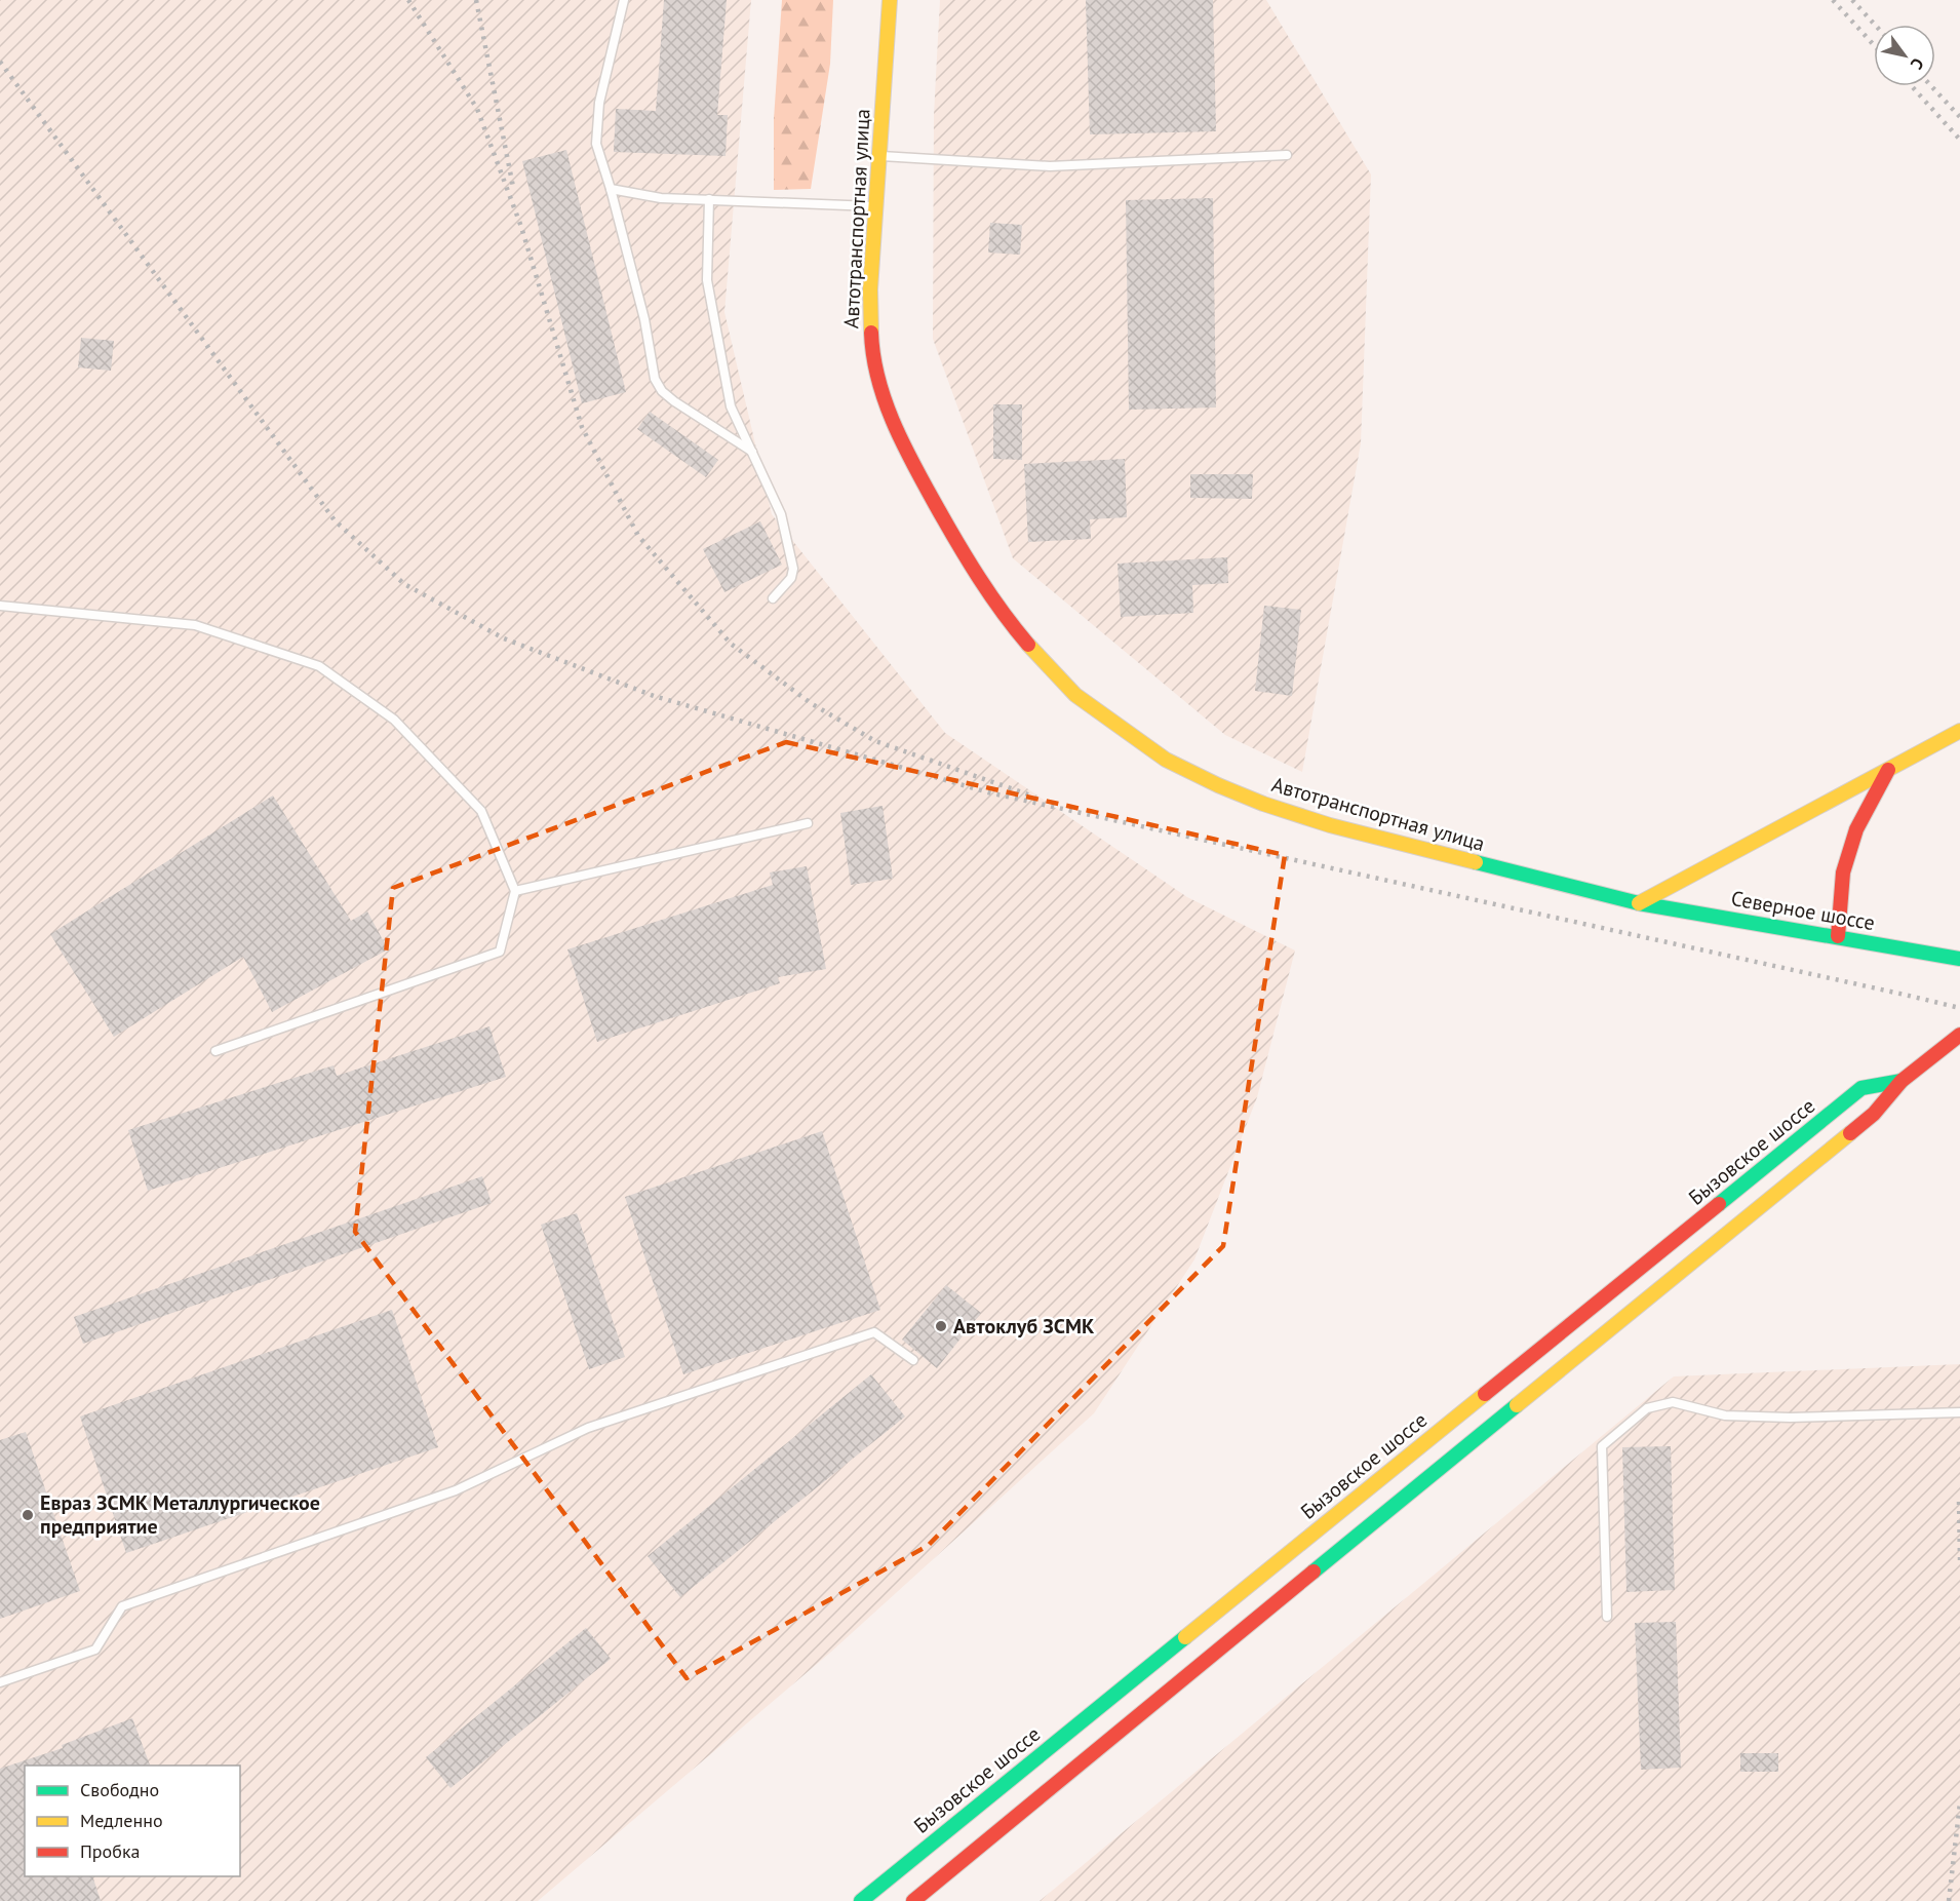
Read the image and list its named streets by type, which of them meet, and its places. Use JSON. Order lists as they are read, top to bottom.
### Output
{
  "streets": {
    "main road": ["Автотранспортная улица", "Северное шоссе", "Бызовское шоссе"]
  },
  "crossings": [
    ["Автотранспортная улица", "Северное шоссе"]
  ],
  "places": ["Автоклуб ЗСМК", "Евраз ЗСМК Металлургическое предприятие"],
  "legend": ["Свободно", "Медленно", "Пробка"],
  "north": "bottom right"
}
